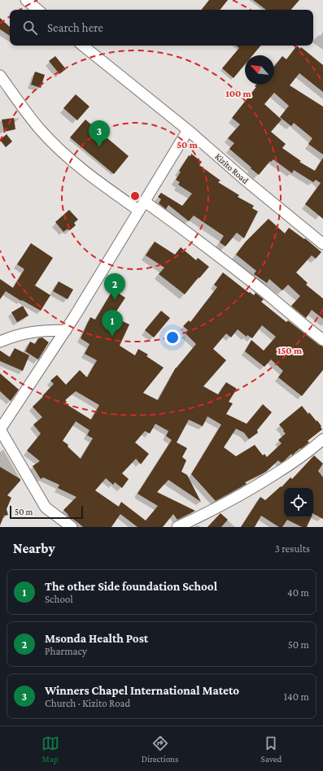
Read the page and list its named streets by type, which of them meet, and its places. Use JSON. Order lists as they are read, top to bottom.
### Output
{
  "streets": {
    "street": ["Kizito Road"]
  },
  "scale_bar": "50 m",
  "north": "top left",
  "page": {
    "search": "Search here",
    "pins": ["3", "2", "1"],
    "scale": "50 m",
    "heading": ["Nearby", "3 results"],
    "list": [
      {
        "mark": "1",
        "name": "The other Side foundation School",
        "note": "School",
        "value": "40 m"
      },
      {
        "mark": "2",
        "name": "Msonda Health Post",
        "note": "Pharmacy",
        "value": "50 m"
      },
      {
        "mark": "3",
        "name": "Winners Chapel International Mateto",
        "note": "Church · Kizito Road",
        "value": "140 m"
      }
    ],
    "nav": ["Map", "Directions", "Saved"]
  },
  "rings": ["100 m", "50 m", "150 m"]
}
